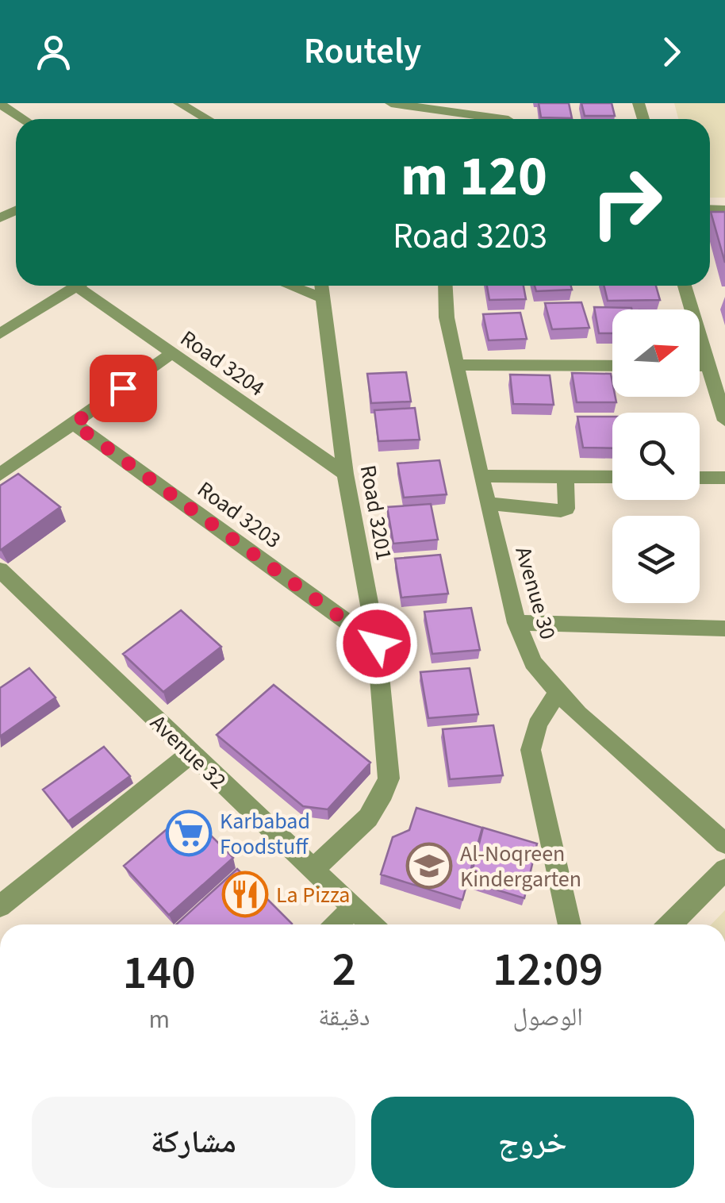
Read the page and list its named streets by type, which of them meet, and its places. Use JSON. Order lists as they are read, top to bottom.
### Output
{
  "streets": {
    "street": [
      "Road 3204",
      "Road 3201",
      "Road 3203",
      "Avenue 30",
      "Avenue 32"
    ]
  },
  "crossings": [
    ["Road 3204", "Road 3201"],
    ["Road 3201", "Road 3203"],
    ["Road 3201", "Avenue 32"]
  ],
  "places": {
    "supermarket": ["Karbabad Foodstuff"],
    "school or university": ["Al-Noqreen Kindergarten"],
    "restaurant": ["La Pizza"]
  },
  "north": "right",
  "page": {
    "header": "Routely",
    "turn": ["120 m", "Road 3203"],
    "eta": [
      "12:09",
      "الوصول",
      "2",
      "دقيقة",
      "140",
      "m"
    ],
    "buttons": ["خروج", "مشاركة"]
  }
}
